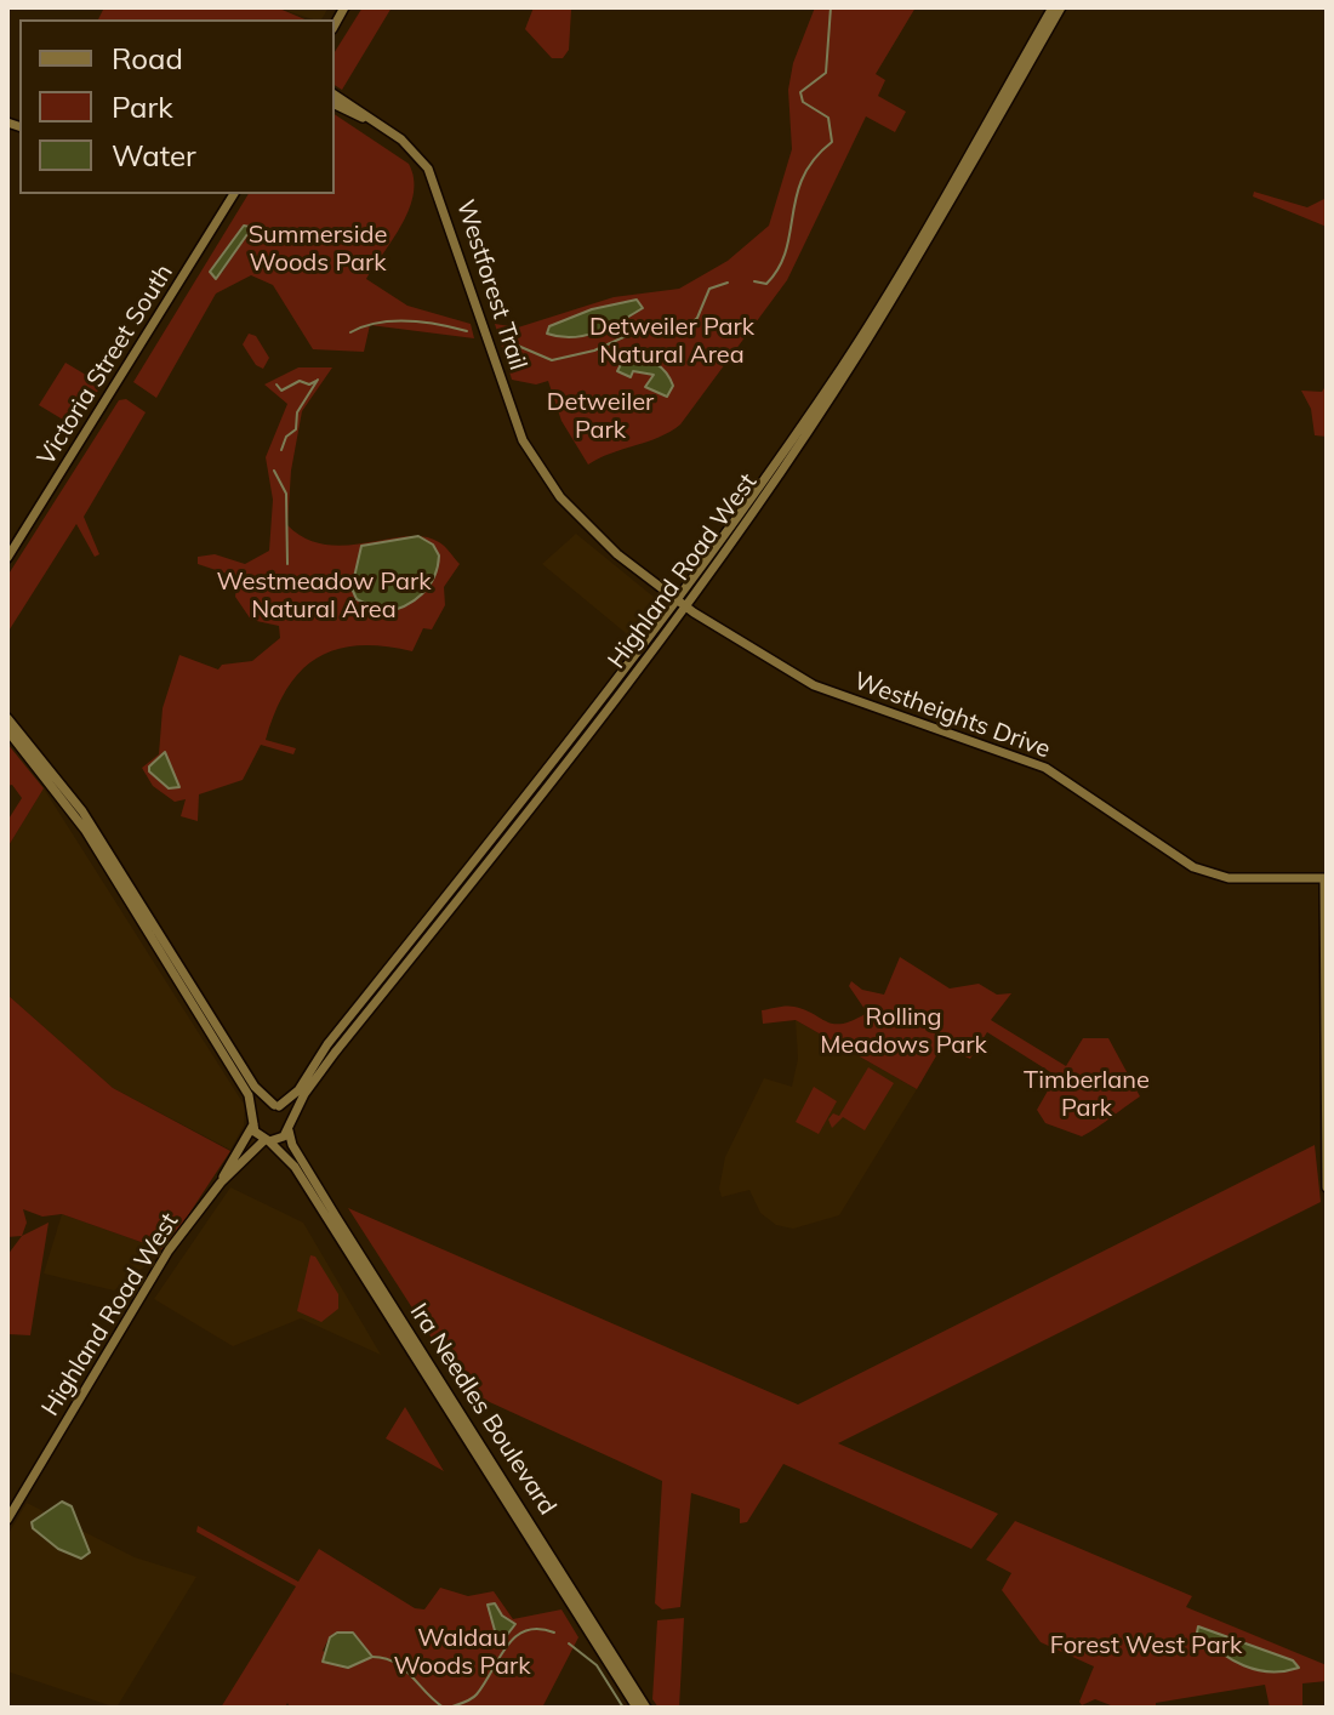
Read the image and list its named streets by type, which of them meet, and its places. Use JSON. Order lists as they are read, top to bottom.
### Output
{
  "streets": {
    "main road": [
      "Westforest Trail",
      "Victoria Street South",
      "Highland Road West",
      "Westheights Drive",
      "Ira Needles Boulevard"
    ]
  },
  "crossings": [
    ["Westforest Trail", "Highland Road West"],
    ["Westforest Trail", "Westheights Drive"],
    ["Highland Road West", "Westheights Drive"],
    ["Highland Road West", "Ira Needles Boulevard"]
  ],
  "parks": [
    "Summerside Woods Park",
    "Detweiler Park Natural Area",
    "Detweiler Park",
    "Westmeadow Park Natural Area",
    "Rolling Meadows Park",
    "Timberlane Park",
    "Waldau Woods Park",
    "Forest West Park"
  ],
  "legend": ["Road", "Park", "Water"]
}
